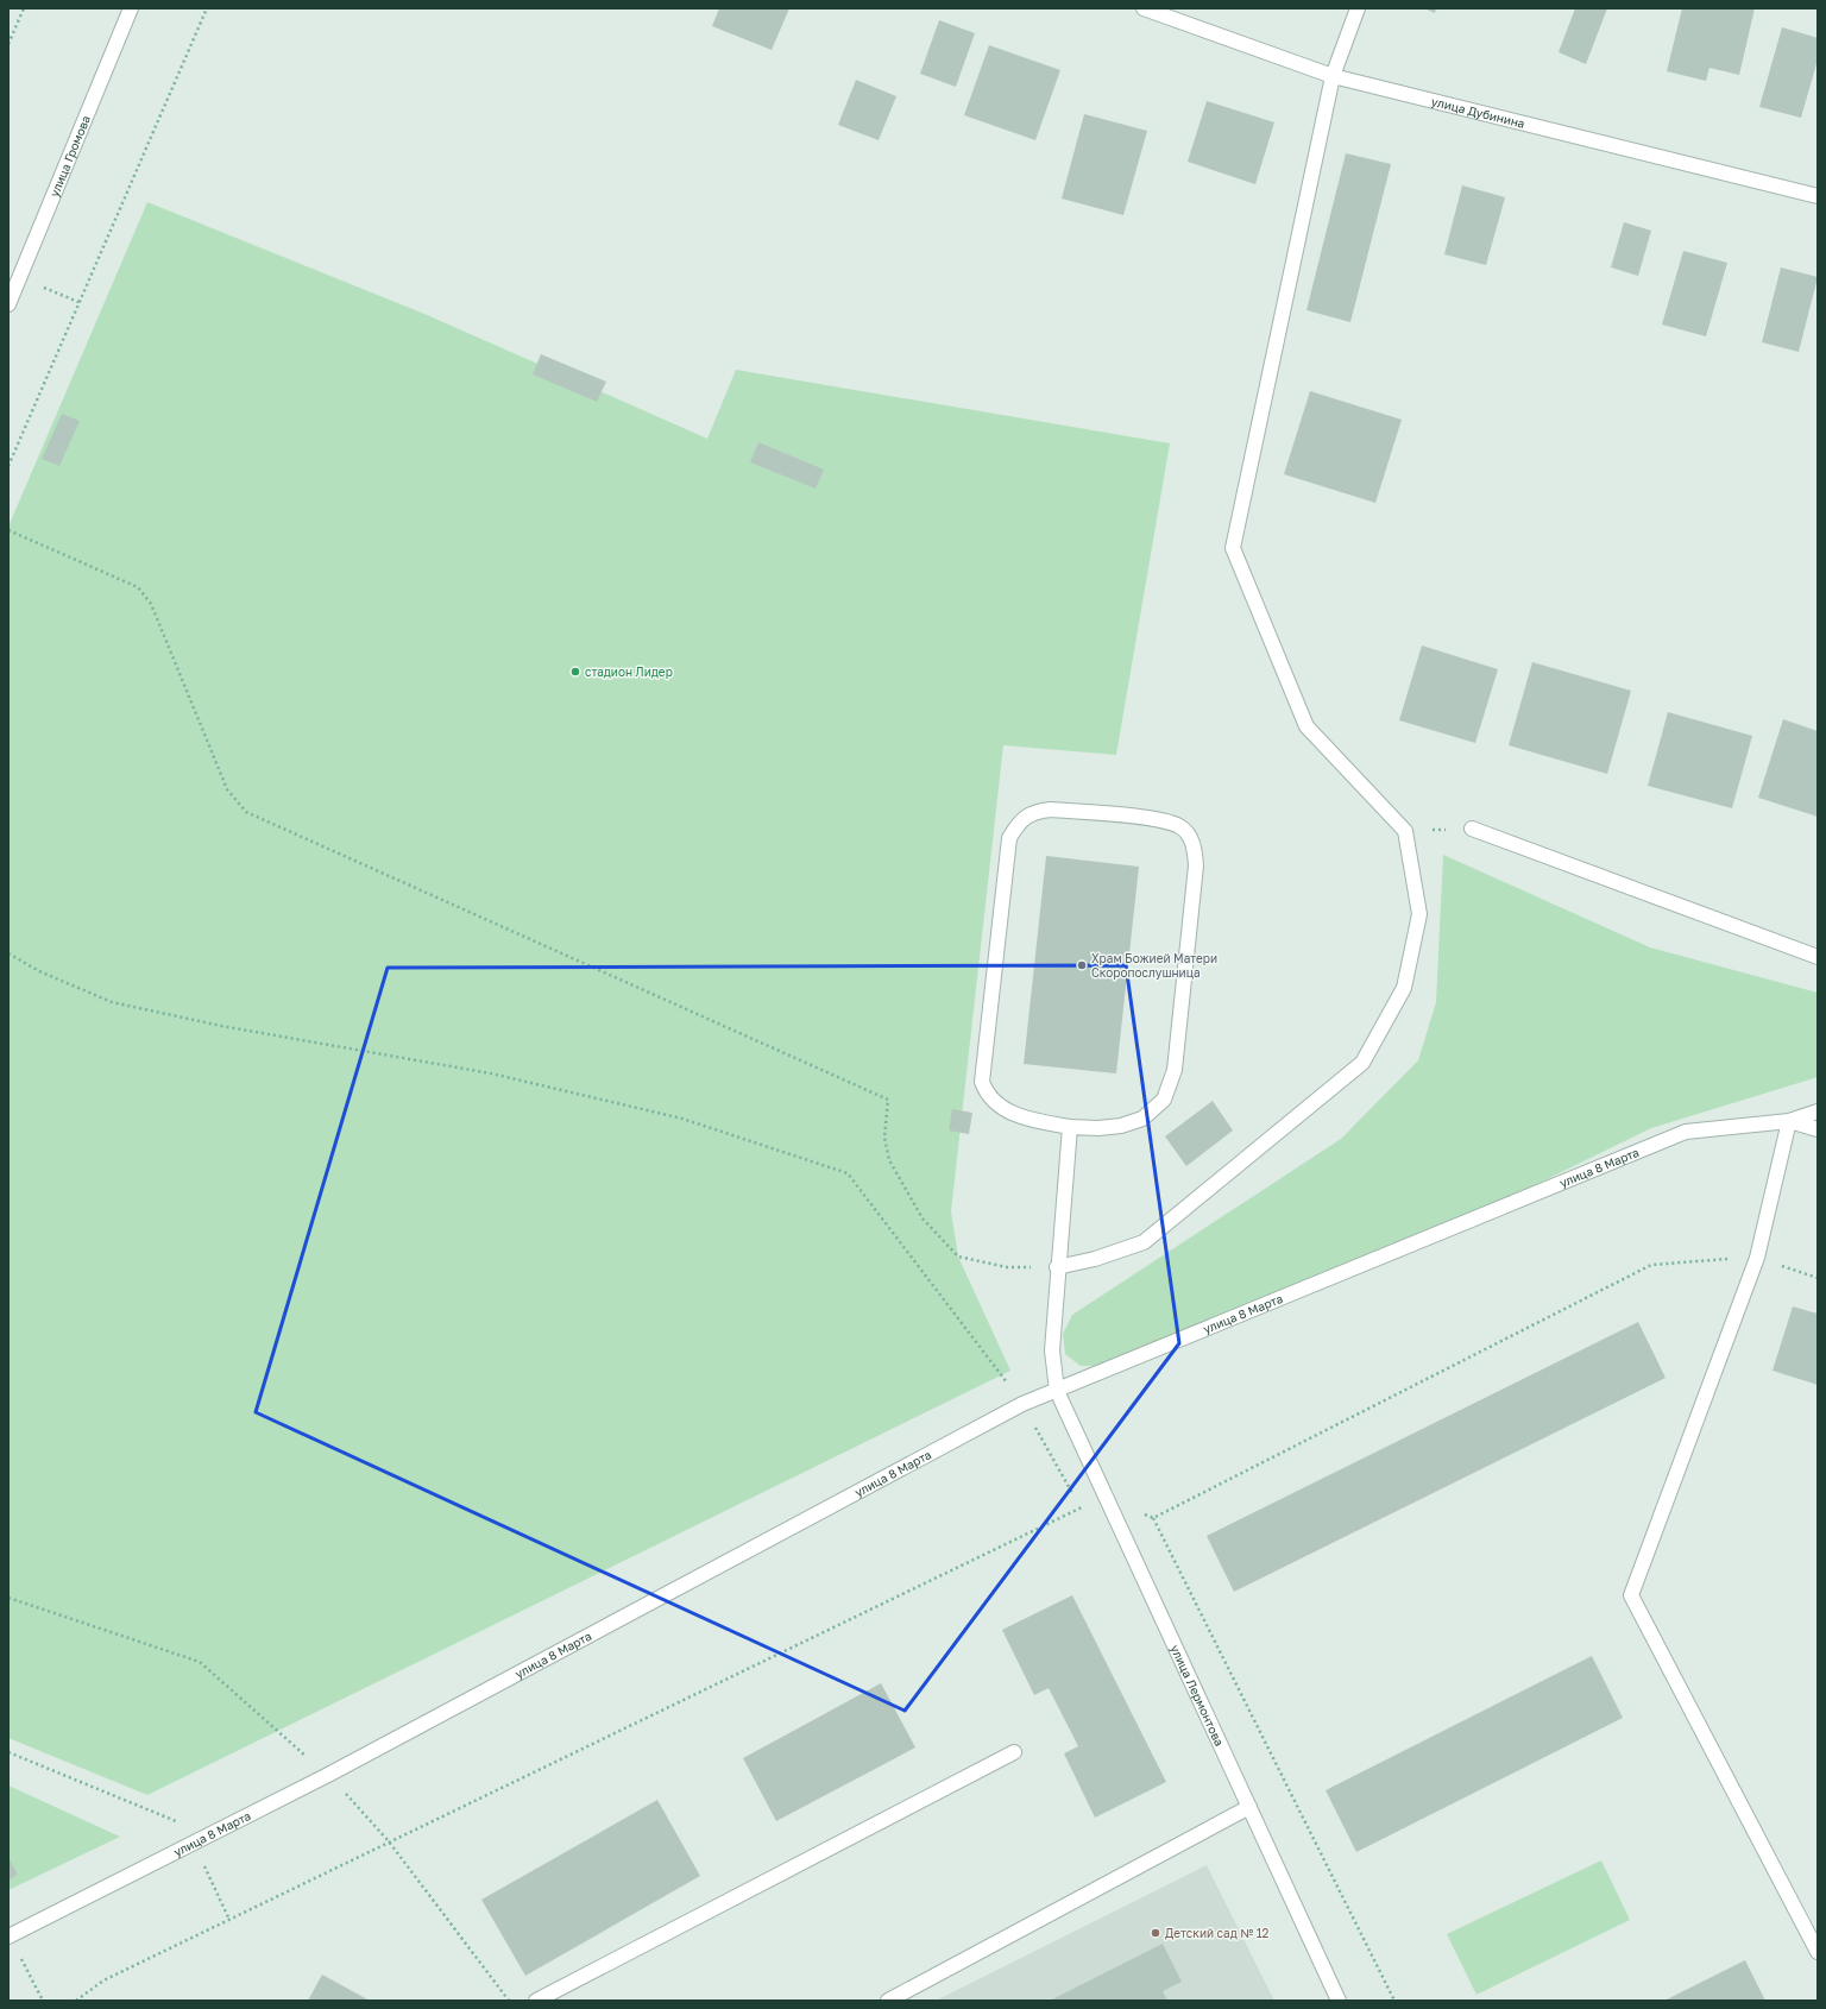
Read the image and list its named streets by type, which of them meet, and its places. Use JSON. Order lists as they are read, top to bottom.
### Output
{
  "streets": {
    "street": [
      "улица Дубинина",
      "улица Громова",
      "улица 8 Марта",
      "улица Лермонтова"
    ]
  },
  "crossings": [
    ["улица 8 Марта", "улица Лермонтова"]
  ],
  "places": ["стадион Лидер", "Храм Божией Матери Скоропослушница", "Детский сад № 12"]
}
